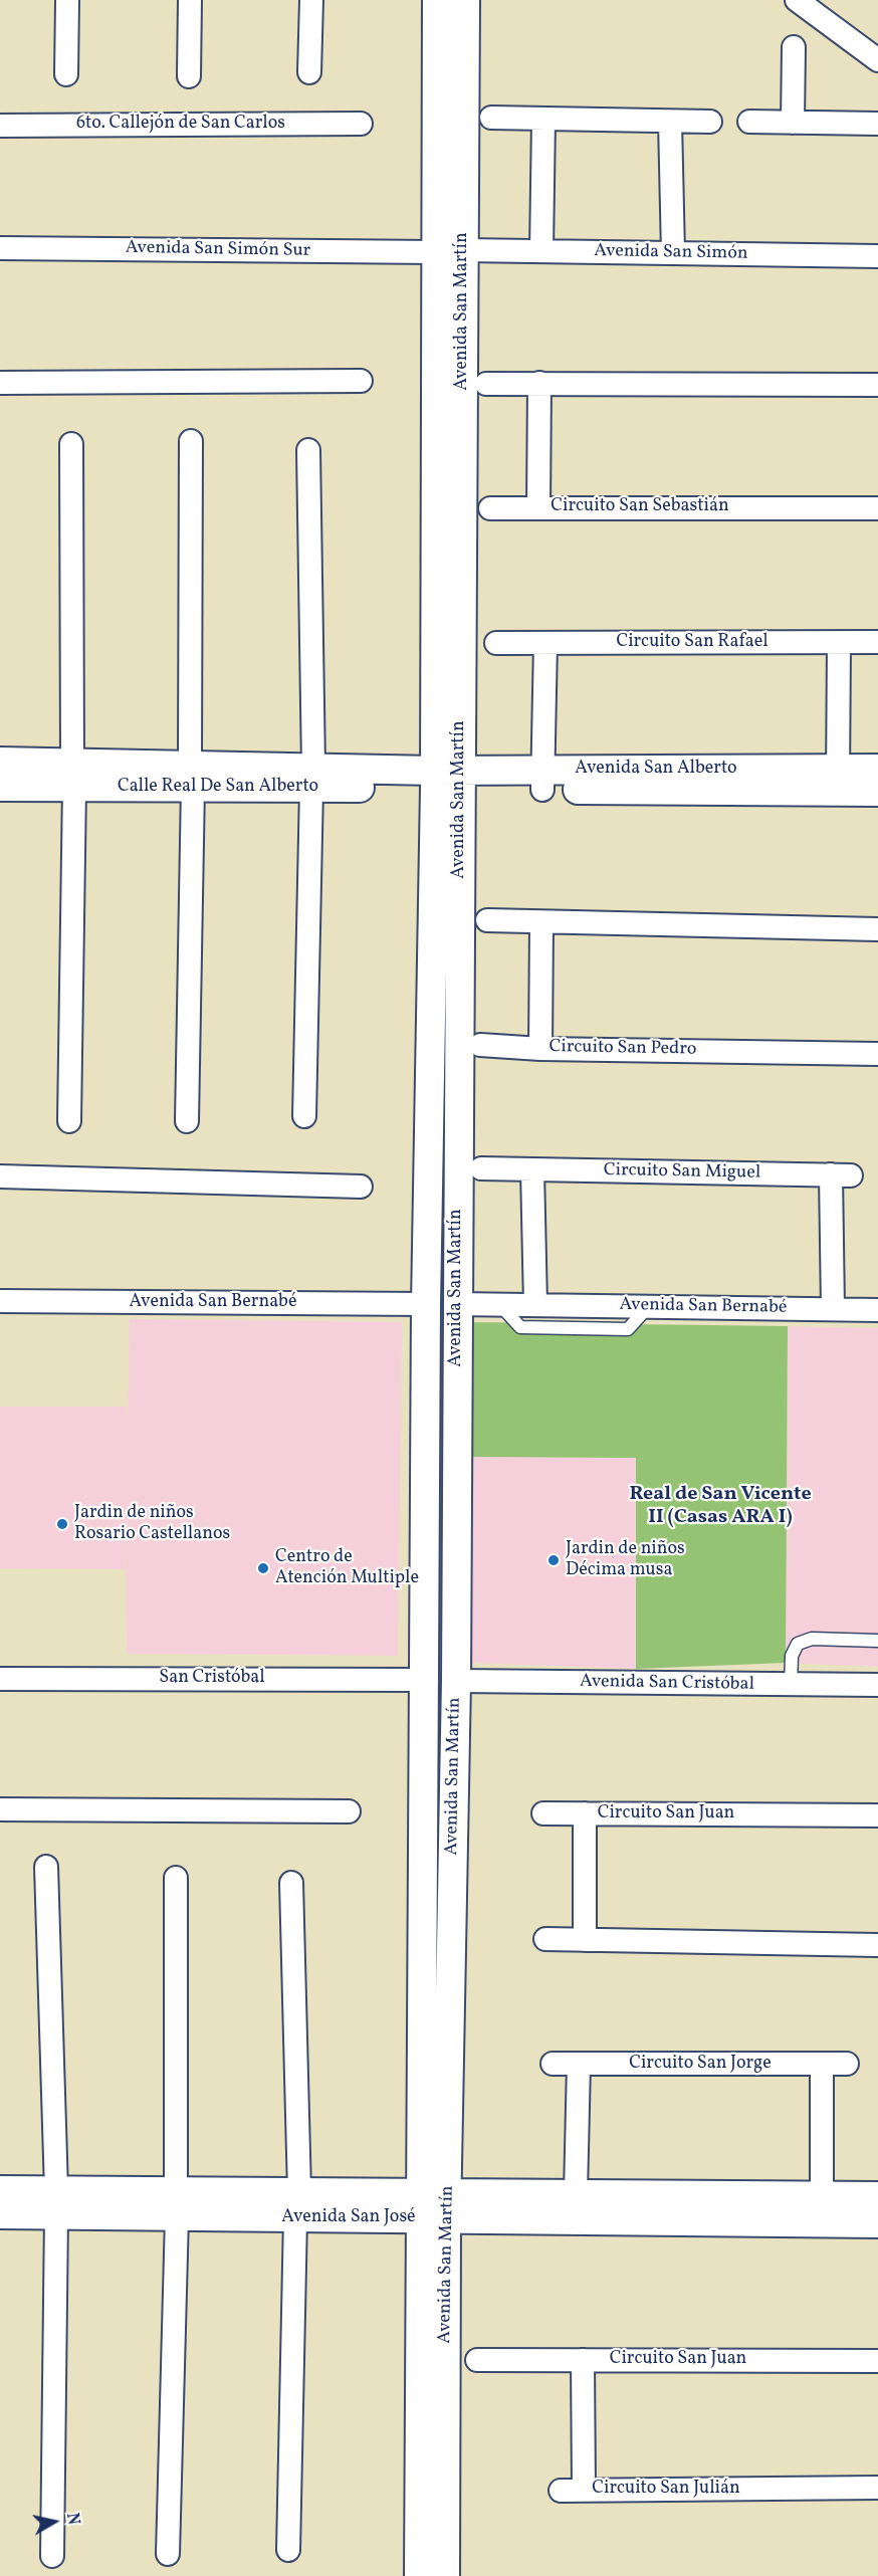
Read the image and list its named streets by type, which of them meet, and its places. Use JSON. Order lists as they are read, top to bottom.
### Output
{
  "streets": {
    "street": [
      "6to. Callejón de San Carlos",
      "Avenida San Simón Sur",
      "Avenida San Simón",
      "Avenida San Martín",
      "Circuito San Sebastián",
      "Circuito San Rafael",
      "Avenida San Alberto",
      "Calle Real De San Alberto",
      "Circuito San Pedro",
      "Circuito San Miguel",
      "Avenida San Bernabé",
      "San Cristóbal",
      "Avenida San Cristóbal",
      "Circuito San Juan",
      "Circuito San Jorge",
      "Avenida San José",
      "Circuito San Julián"
    ]
  },
  "crossings": [
    ["Avenida San Simón Sur", "Avenida San Simón"],
    ["Avenida San Simón Sur", "Avenida San Martín"],
    ["Avenida San Simón", "Avenida San Martín"],
    ["Avenida San Martín", "Avenida San Alberto"],
    ["Avenida San Martín", "Calle Real De San Alberto"],
    ["Avenida San Martín", "Avenida San Bernabé"],
    ["Avenida San Martín", "San Cristóbal"],
    ["Avenida San Martín", "Avenida San Cristóbal"],
    ["Avenida San Martín", "Avenida San José"],
    ["Avenida San Alberto", "Calle Real De San Alberto"],
    ["Circuito San Miguel", "Avenida San Bernabé"],
    ["Circuito San Juan", "Circuito San Julián"]
  ],
  "districts": ["Real de San Vicente II (Casas ARA I)"],
  "places": ["Jardin de niños Rosario Castellanos", "Jardin de niños Décima musa", "Centro de Atención Multiple"],
  "north": "right"
}
